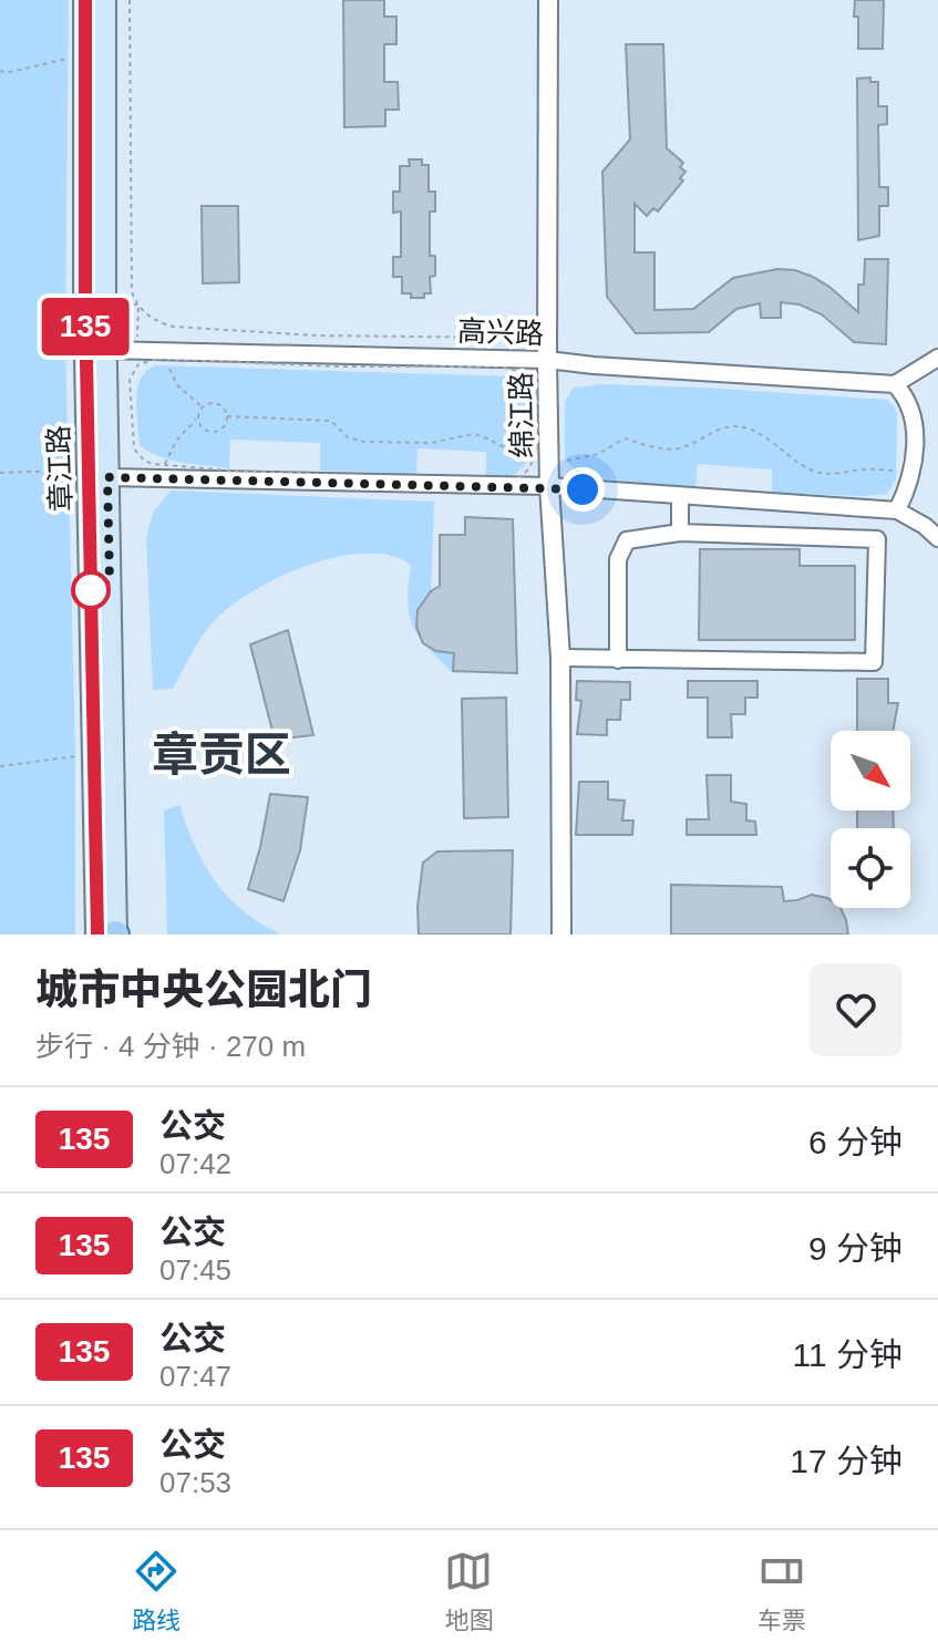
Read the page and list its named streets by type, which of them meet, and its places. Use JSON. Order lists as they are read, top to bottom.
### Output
{
  "streets": {
    "main road": ["章江路"],
    "street": ["高兴路", "绵江路"]
  },
  "crossings": [
    ["高兴路", "绵江路"],
    ["高兴路", "章江路"]
  ],
  "districts": ["章贡区"],
  "lines": ["bus line 135"],
  "north": "bottom right",
  "page": {
    "on_map": "135",
    "heading": ["城市中央公园北门", "步行 · 4 分钟 · 270 m"],
    "list": [
      {
        "mark": "135",
        "name": "公交",
        "note": "07:42",
        "value": "6 分钟"
      },
      {
        "mark": "135",
        "name": "公交",
        "note": "07:45",
        "value": "9 分钟"
      },
      {
        "mark": "135",
        "name": "公交",
        "note": "07:47",
        "value": "11 分钟"
      },
      {
        "mark": "135",
        "name": "公交",
        "note": "07:53",
        "value": "17 分钟"
      }
    ],
    "tabs": ["路线", "地图", "车票"]
  }
}
